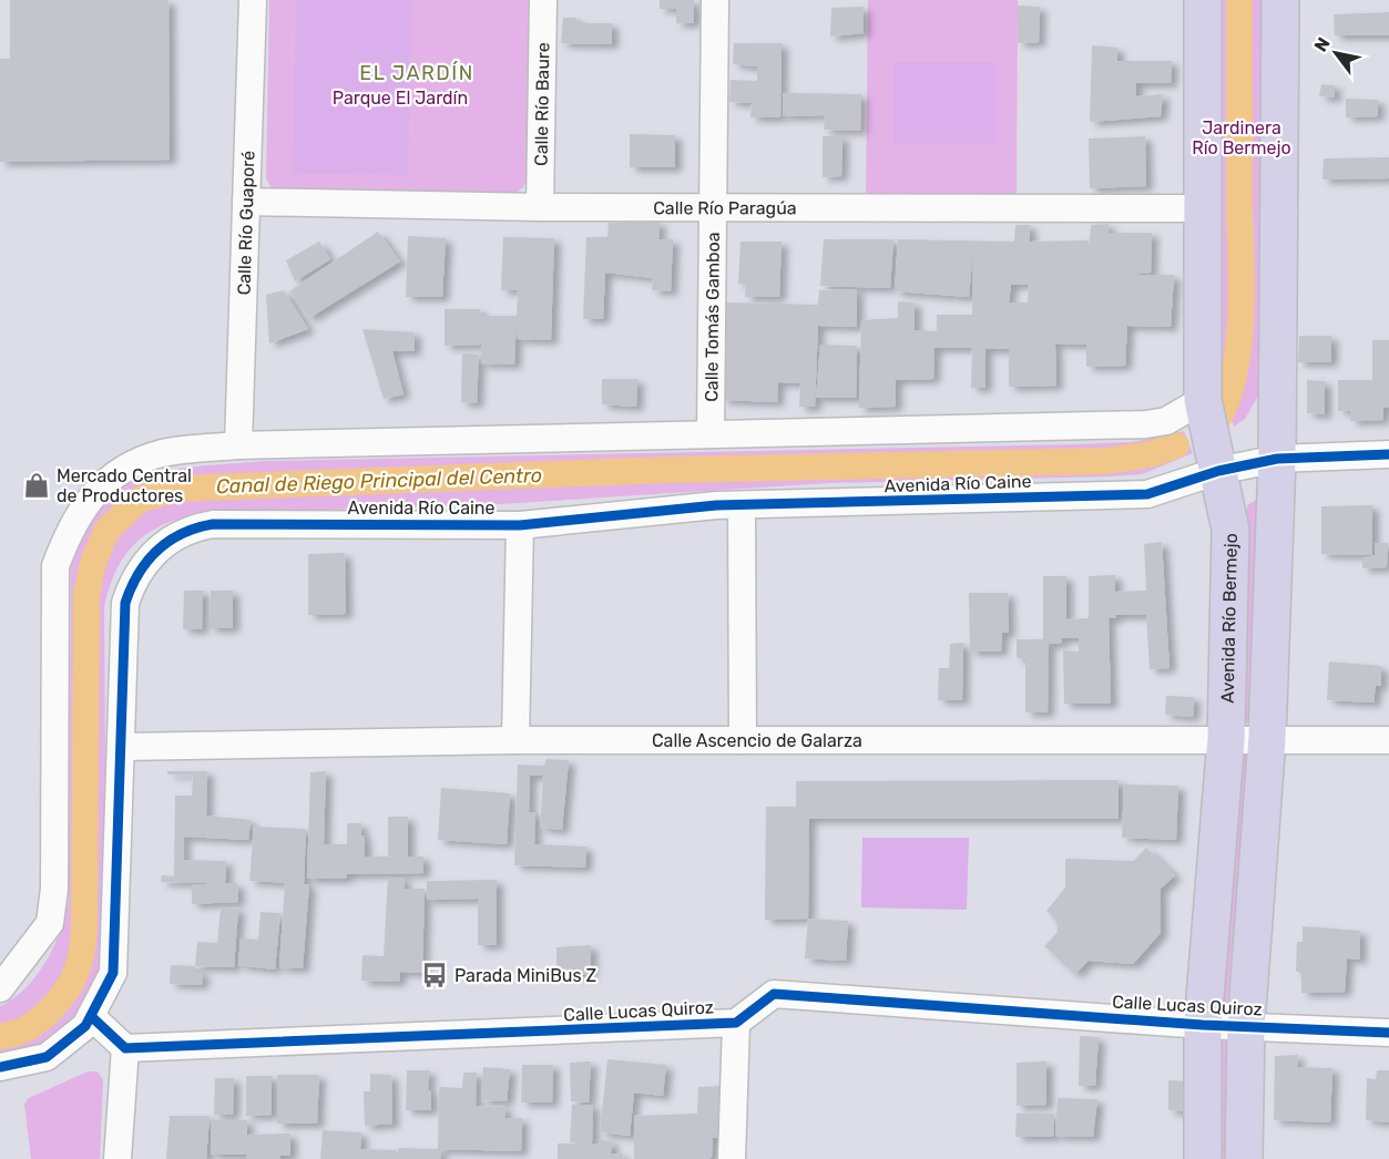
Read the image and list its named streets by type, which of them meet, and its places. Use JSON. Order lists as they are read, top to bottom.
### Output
{
  "streets": {
    "main road": ["Avenida Río Bermejo"],
    "street": [
      "Calle Río Baure",
      "Calle Río Paragúa",
      "Calle Río Guaporé",
      "Calle Tomás Gamboa",
      "Avenida Río Caine",
      "Calle Ascencio de Galarza",
      "Calle Lucas Quiroz"
    ]
  },
  "crossings": [
    ["Calle Río Baure", "Calle Río Paragúa"],
    ["Calle Río Paragúa", "Calle Río Guaporé"],
    ["Calle Río Paragúa", "Calle Tomás Gamboa"],
    ["Calle Río Paragúa", "Avenida Río Bermejo"],
    ["Avenida Río Caine", "Avenida Río Bermejo"],
    ["Avenida Río Caine", "Calle Ascencio de Galarza"],
    ["Avenida Río Bermejo", "Calle Ascencio de Galarza"],
    ["Avenida Río Bermejo", "Calle Lucas Quiroz"]
  ],
  "districts": ["EL JARDÍN"],
  "water": ["Canal de Riego Principal del Centro"],
  "parks": ["Parque El Jardín", "Jardinera Río Bermejo"],
  "places": {
    "shop": ["Mercado Central de Productores"],
    "bus stop": ["Parada MiniBus Z"]
  },
  "north": "top left"
}
